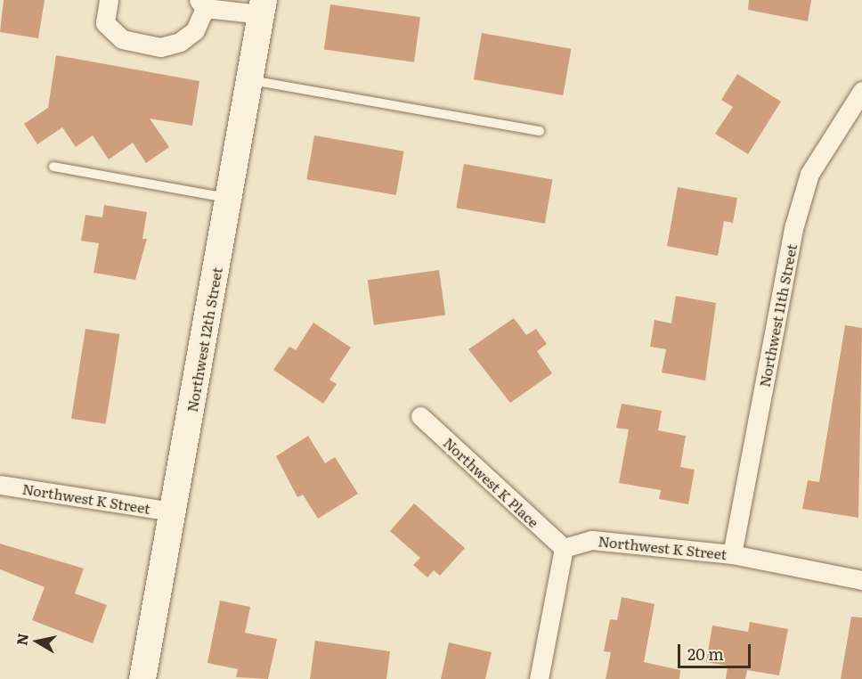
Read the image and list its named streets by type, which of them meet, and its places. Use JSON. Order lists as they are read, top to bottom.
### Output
{
  "streets": {
    "street": [
      "Northwest 11th Street",
      "Northwest 12th Street",
      "Northwest K Place",
      "Northwest K Street"
    ]
  },
  "crossings": [
    ["Northwest 11th Street", "Northwest K Street"],
    ["Northwest 12th Street", "Northwest K Street"],
    ["Northwest K Place", "Northwest K Street"]
  ],
  "scale_bar": "20 m",
  "north": "left"
}
